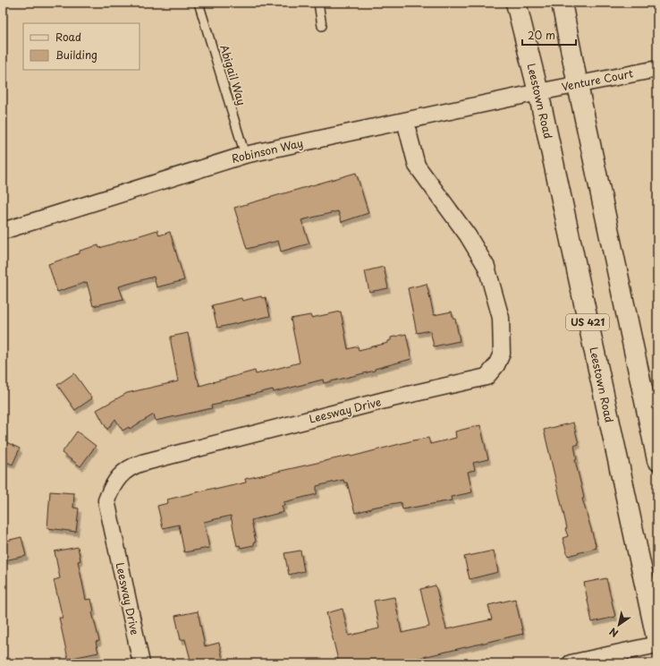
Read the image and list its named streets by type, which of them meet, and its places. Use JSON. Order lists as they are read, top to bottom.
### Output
{
  "streets": {
    "main road": ["Leestown Road", "US 421"],
    "street": ["Venture Court", "Robinson Way", "Leesway Drive"],
    "lane": ["Abigail Way"]
  },
  "crossings": [
    ["Abigail Way", "Robinson Way"],
    ["Venture Court", "Leestown Road"],
    ["Venture Court", "Robinson Way"],
    ["Leestown Road", "Robinson Way"],
    ["Robinson Way", "Leesway Drive"]
  ],
  "legend": ["Road", "Building"],
  "scale_bar": "20 m",
  "north": "bottom left"
}
